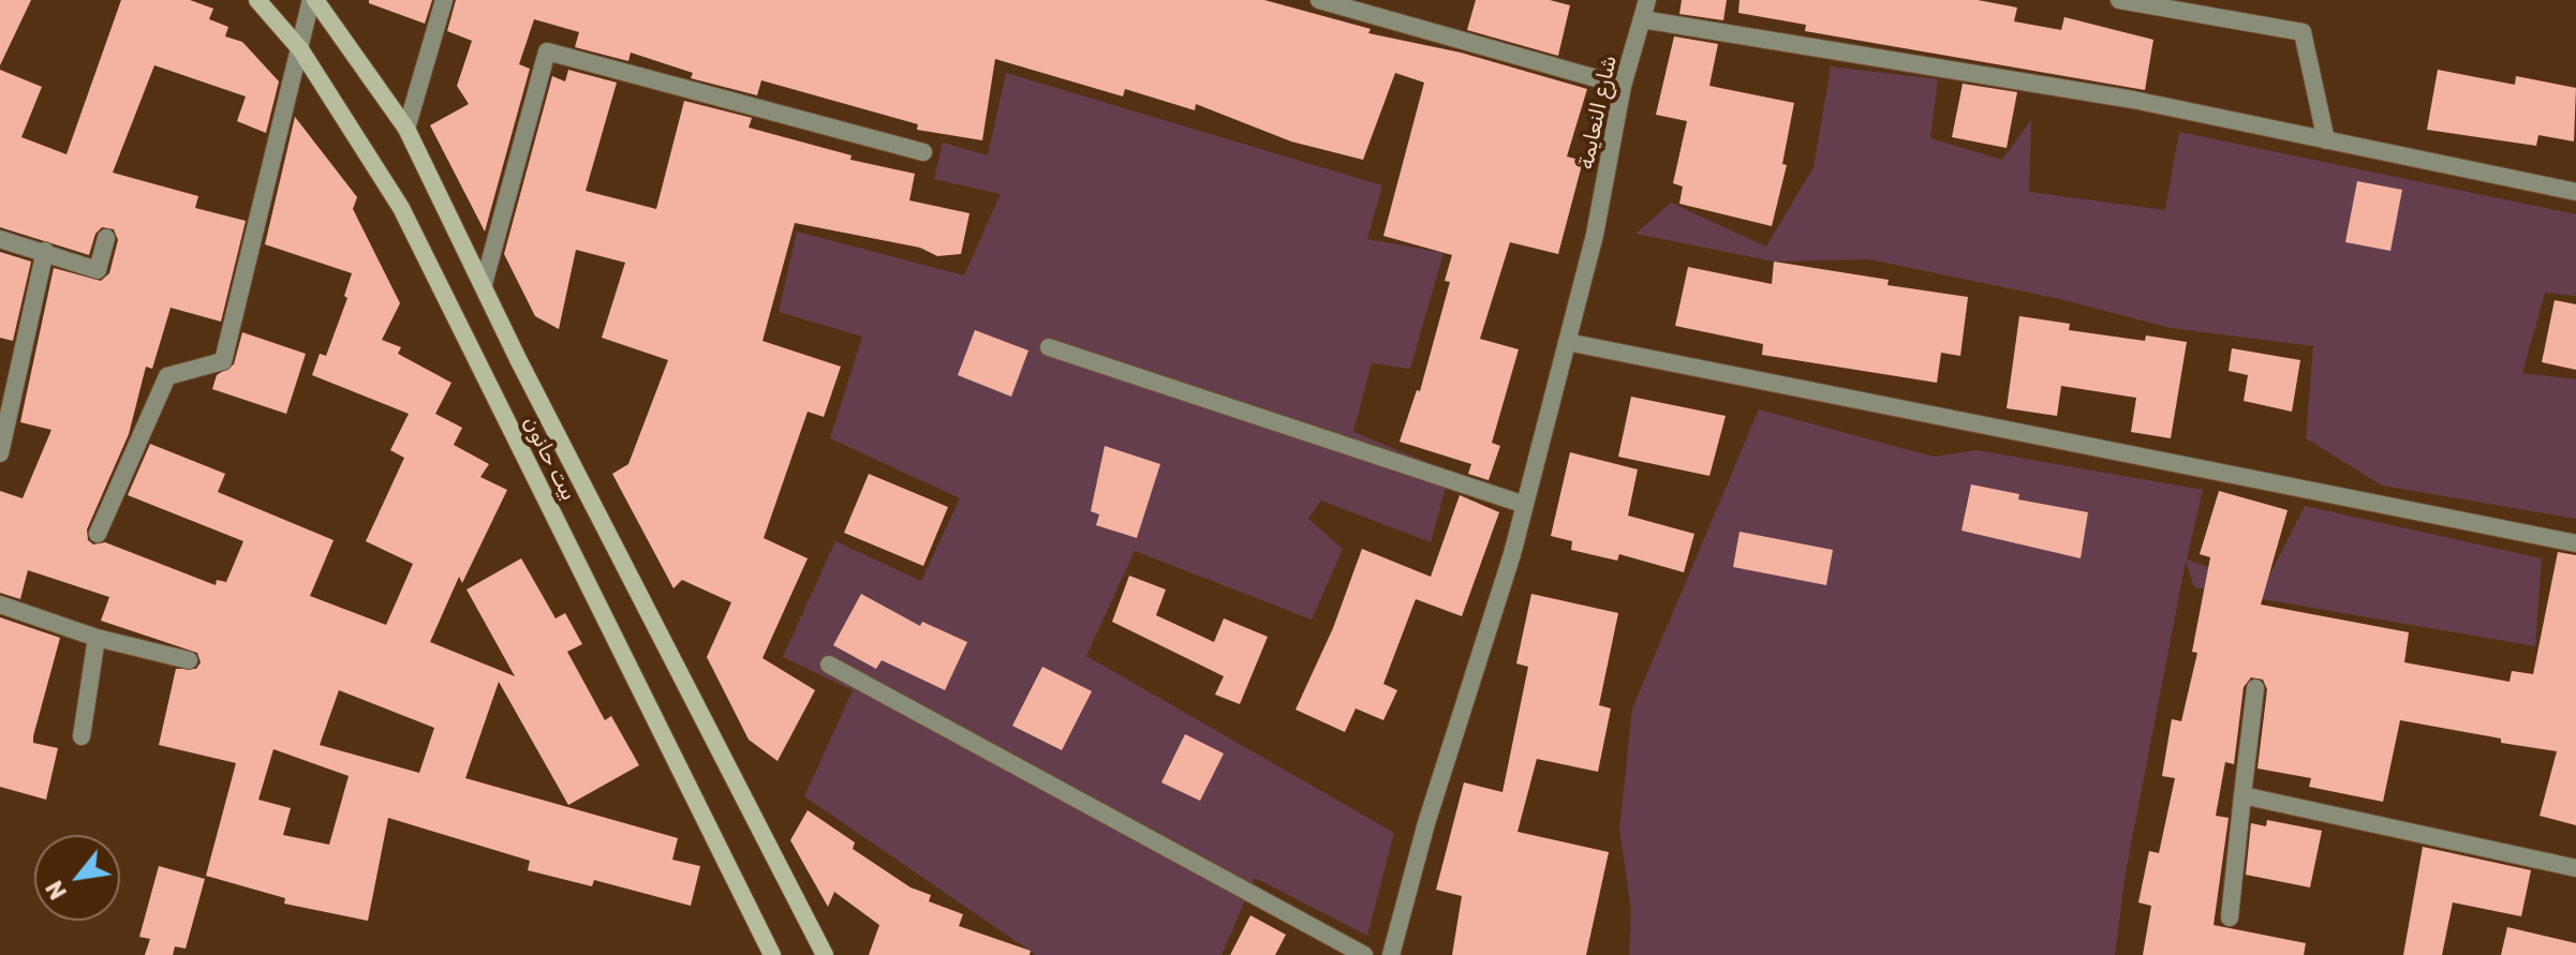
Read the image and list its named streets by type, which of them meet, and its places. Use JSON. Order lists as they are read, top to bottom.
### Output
{
  "streets": {
    "main road": ["بيت حانون"],
    "street": ["شارع النعايمة"]
  },
  "north": "bottom left"
}
